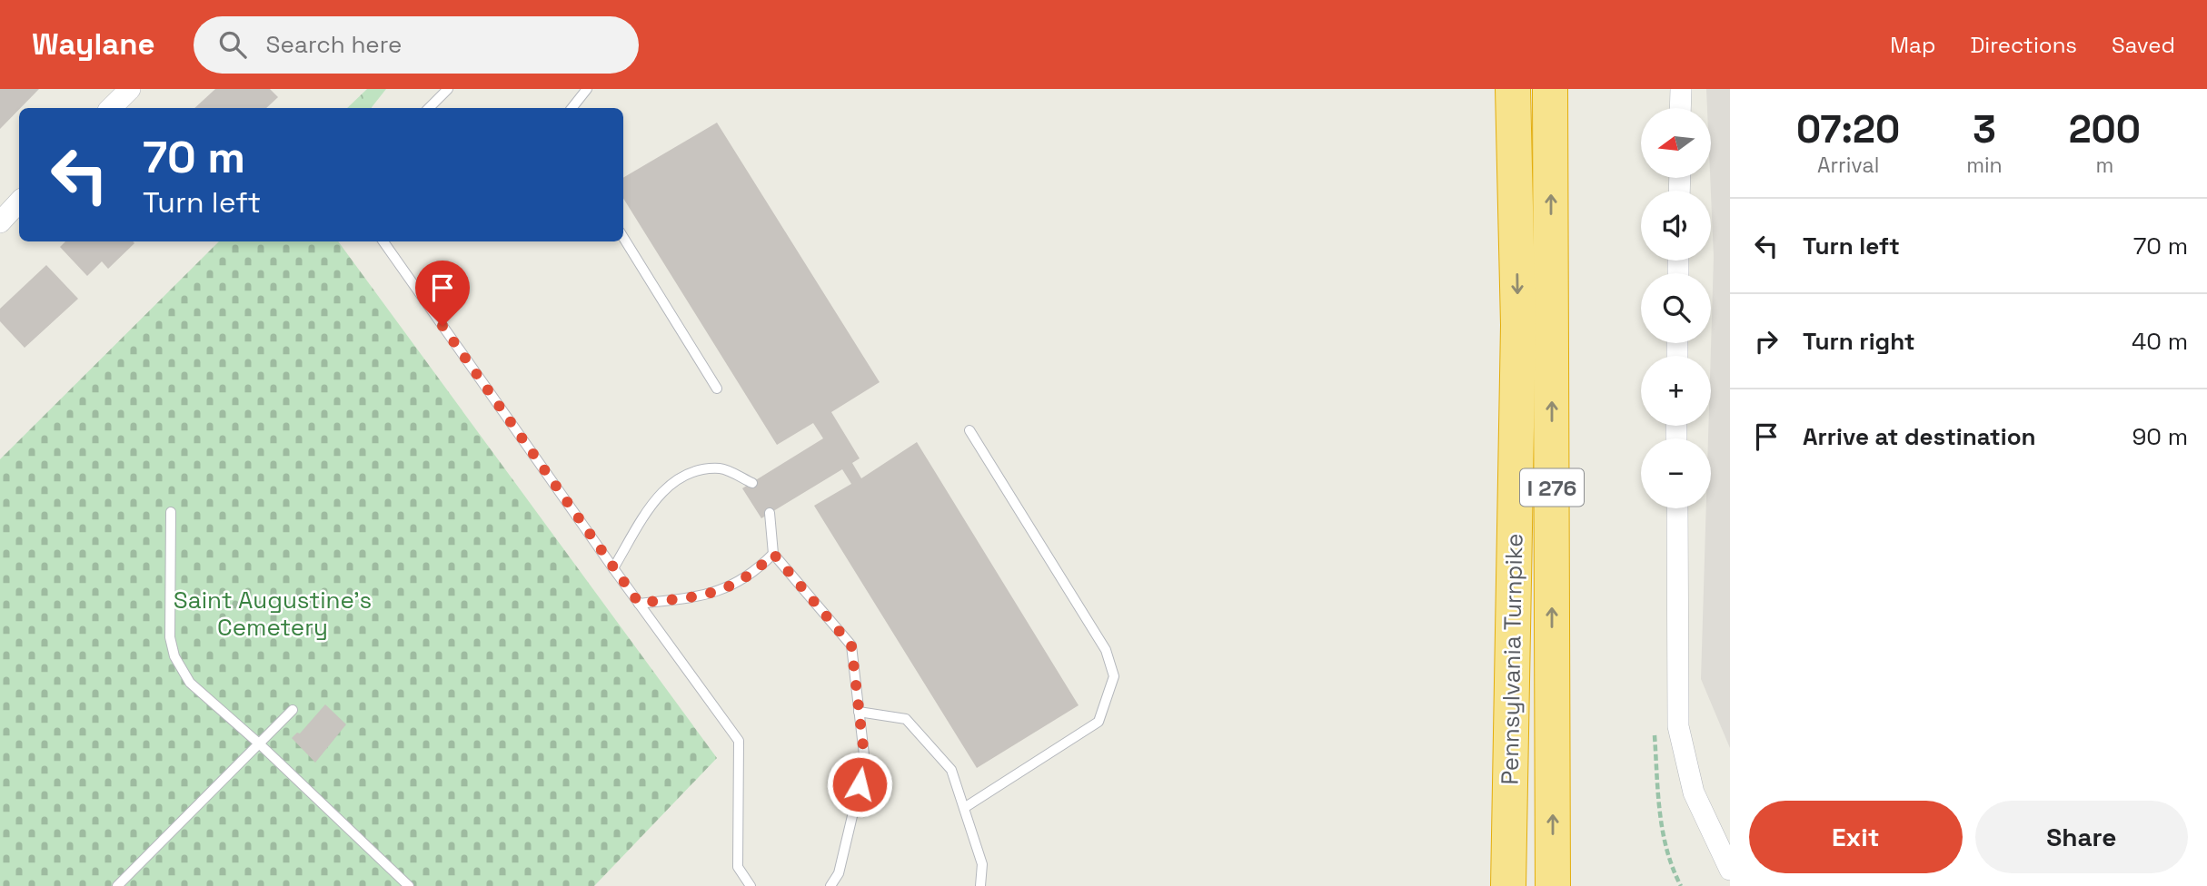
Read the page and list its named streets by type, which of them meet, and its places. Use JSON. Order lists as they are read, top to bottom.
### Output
{
  "streets": {
    "highway": ["I 276", "Pennsylvania Turnpike"]
  },
  "parks": ["Saint Augustine's Cemetery"],
  "north": "left",
  "page": {
    "header": "Waylane",
    "search": "Search here",
    "nav": ["Map", "Directions", "Saved"],
    "eta": [
      "07:20",
      "Arrival",
      "3",
      "min",
      "200",
      "m"
    ],
    "map_buttons": ["+", "−"],
    "turn": ["70 m", "Turn left"],
    "list": [
      {
        "name": "Turn left",
        "value": "70 m"
      },
      {
        "name": "Turn right",
        "value": "40 m"
      },
      {
        "name": "Arrive at destination",
        "value": "90 m"
      }
    ],
    "buttons": ["Exit", "Share"]
  }
}
